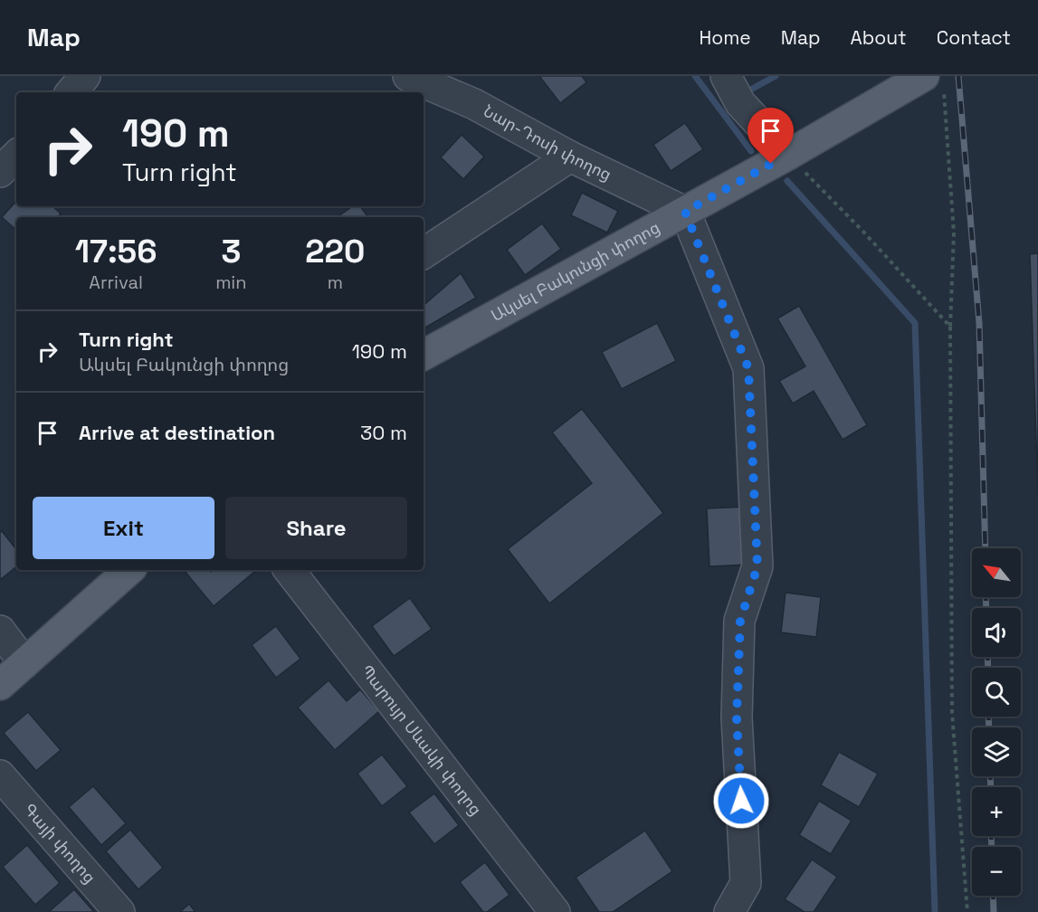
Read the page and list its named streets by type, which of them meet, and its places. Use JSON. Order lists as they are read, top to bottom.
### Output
{
  "streets": {
    "main road": ["Ակսել Բակունցի փողոց"],
    "street": ["Նար-Դոսի փողոց", "Պարույր Սևակի փողոց", "Գայի փողոց"]
  },
  "crossings": [
    ["Նար-Դոսի փողոց", "Ակսել Բակունցի փողոց"]
  ],
  "north": "top left",
  "page": {
    "header": "Map",
    "nav": [
      "Home",
      "Map",
      "About",
      "Contact"
    ],
    "turn": ["190 m", "Turn right"],
    "eta": [
      "17:56",
      "Arrival",
      "3",
      "min",
      "220",
      "m"
    ],
    "list": [
      {
        "name": "Turn right",
        "note": "Ակսել Բակունցի փողոց",
        "value": "190 m"
      },
      {
        "name": "Arrive at destination",
        "value": "30 m"
      }
    ],
    "buttons": ["Exit", "Share"],
    "map_buttons": ["+", "−"]
  }
}
